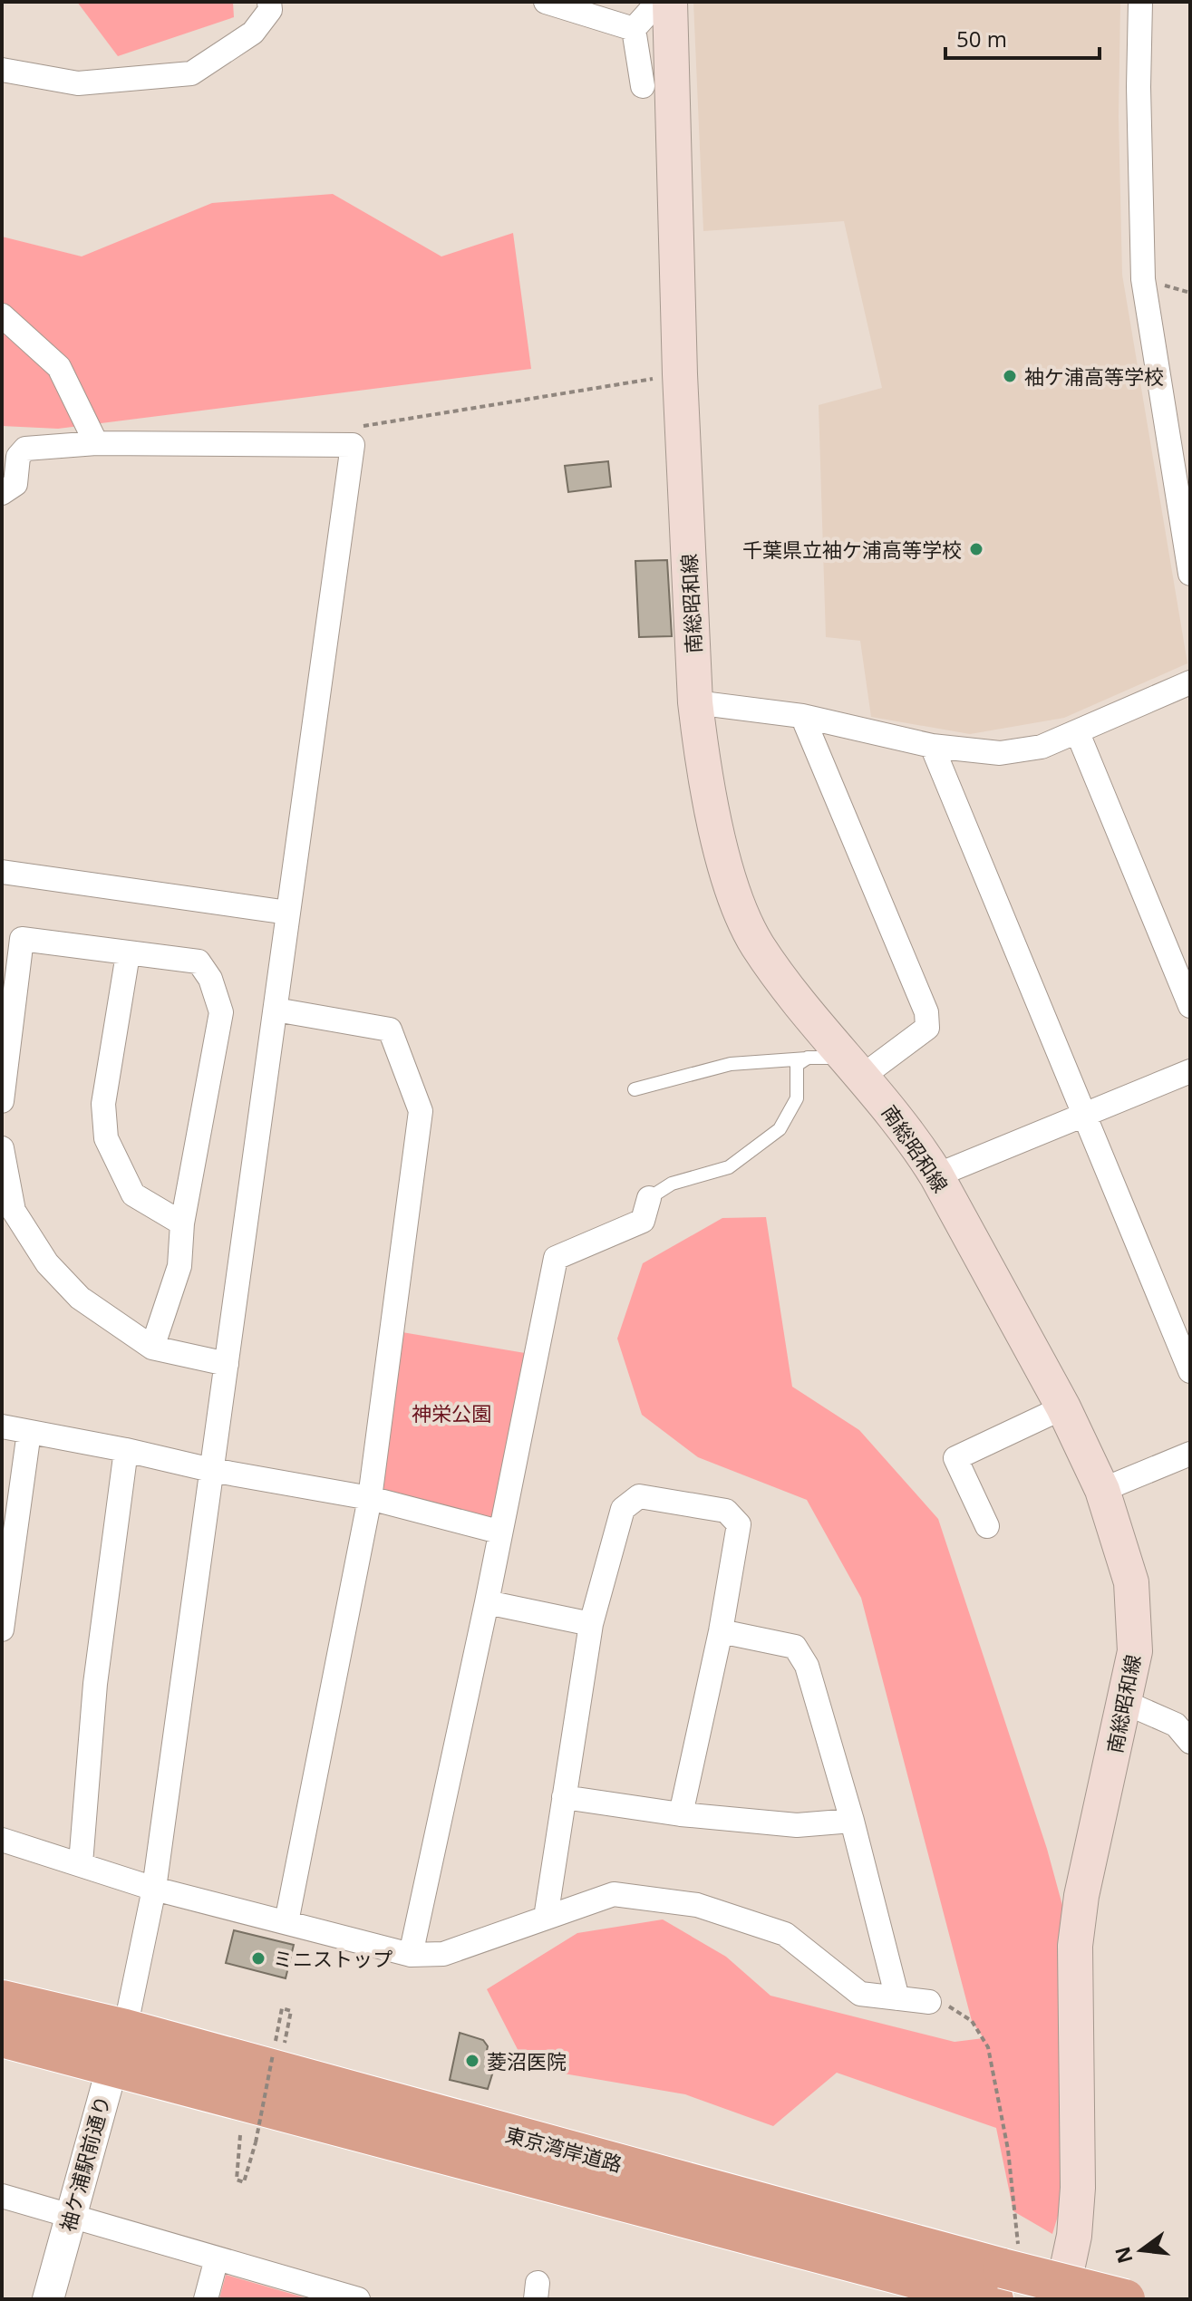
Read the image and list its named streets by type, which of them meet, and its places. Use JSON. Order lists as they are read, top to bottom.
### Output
{
  "streets": {
    "highway": ["東京湾岸道路"],
    "main road": ["南総昭和線"],
    "street": ["袖ケ浦駅前通り"]
  },
  "crossings": [
    ["東京湾岸道路", "袖ケ浦駅前通り"]
  ],
  "parks": ["神栄公園"],
  "places": [
    "袖ケ浦高等学校",
    "千葉県立袖ケ浦高等学校",
    "ミニストップ",
    "菱沼医院"
  ],
  "scale_bar": "50 m",
  "north": "left"
}
